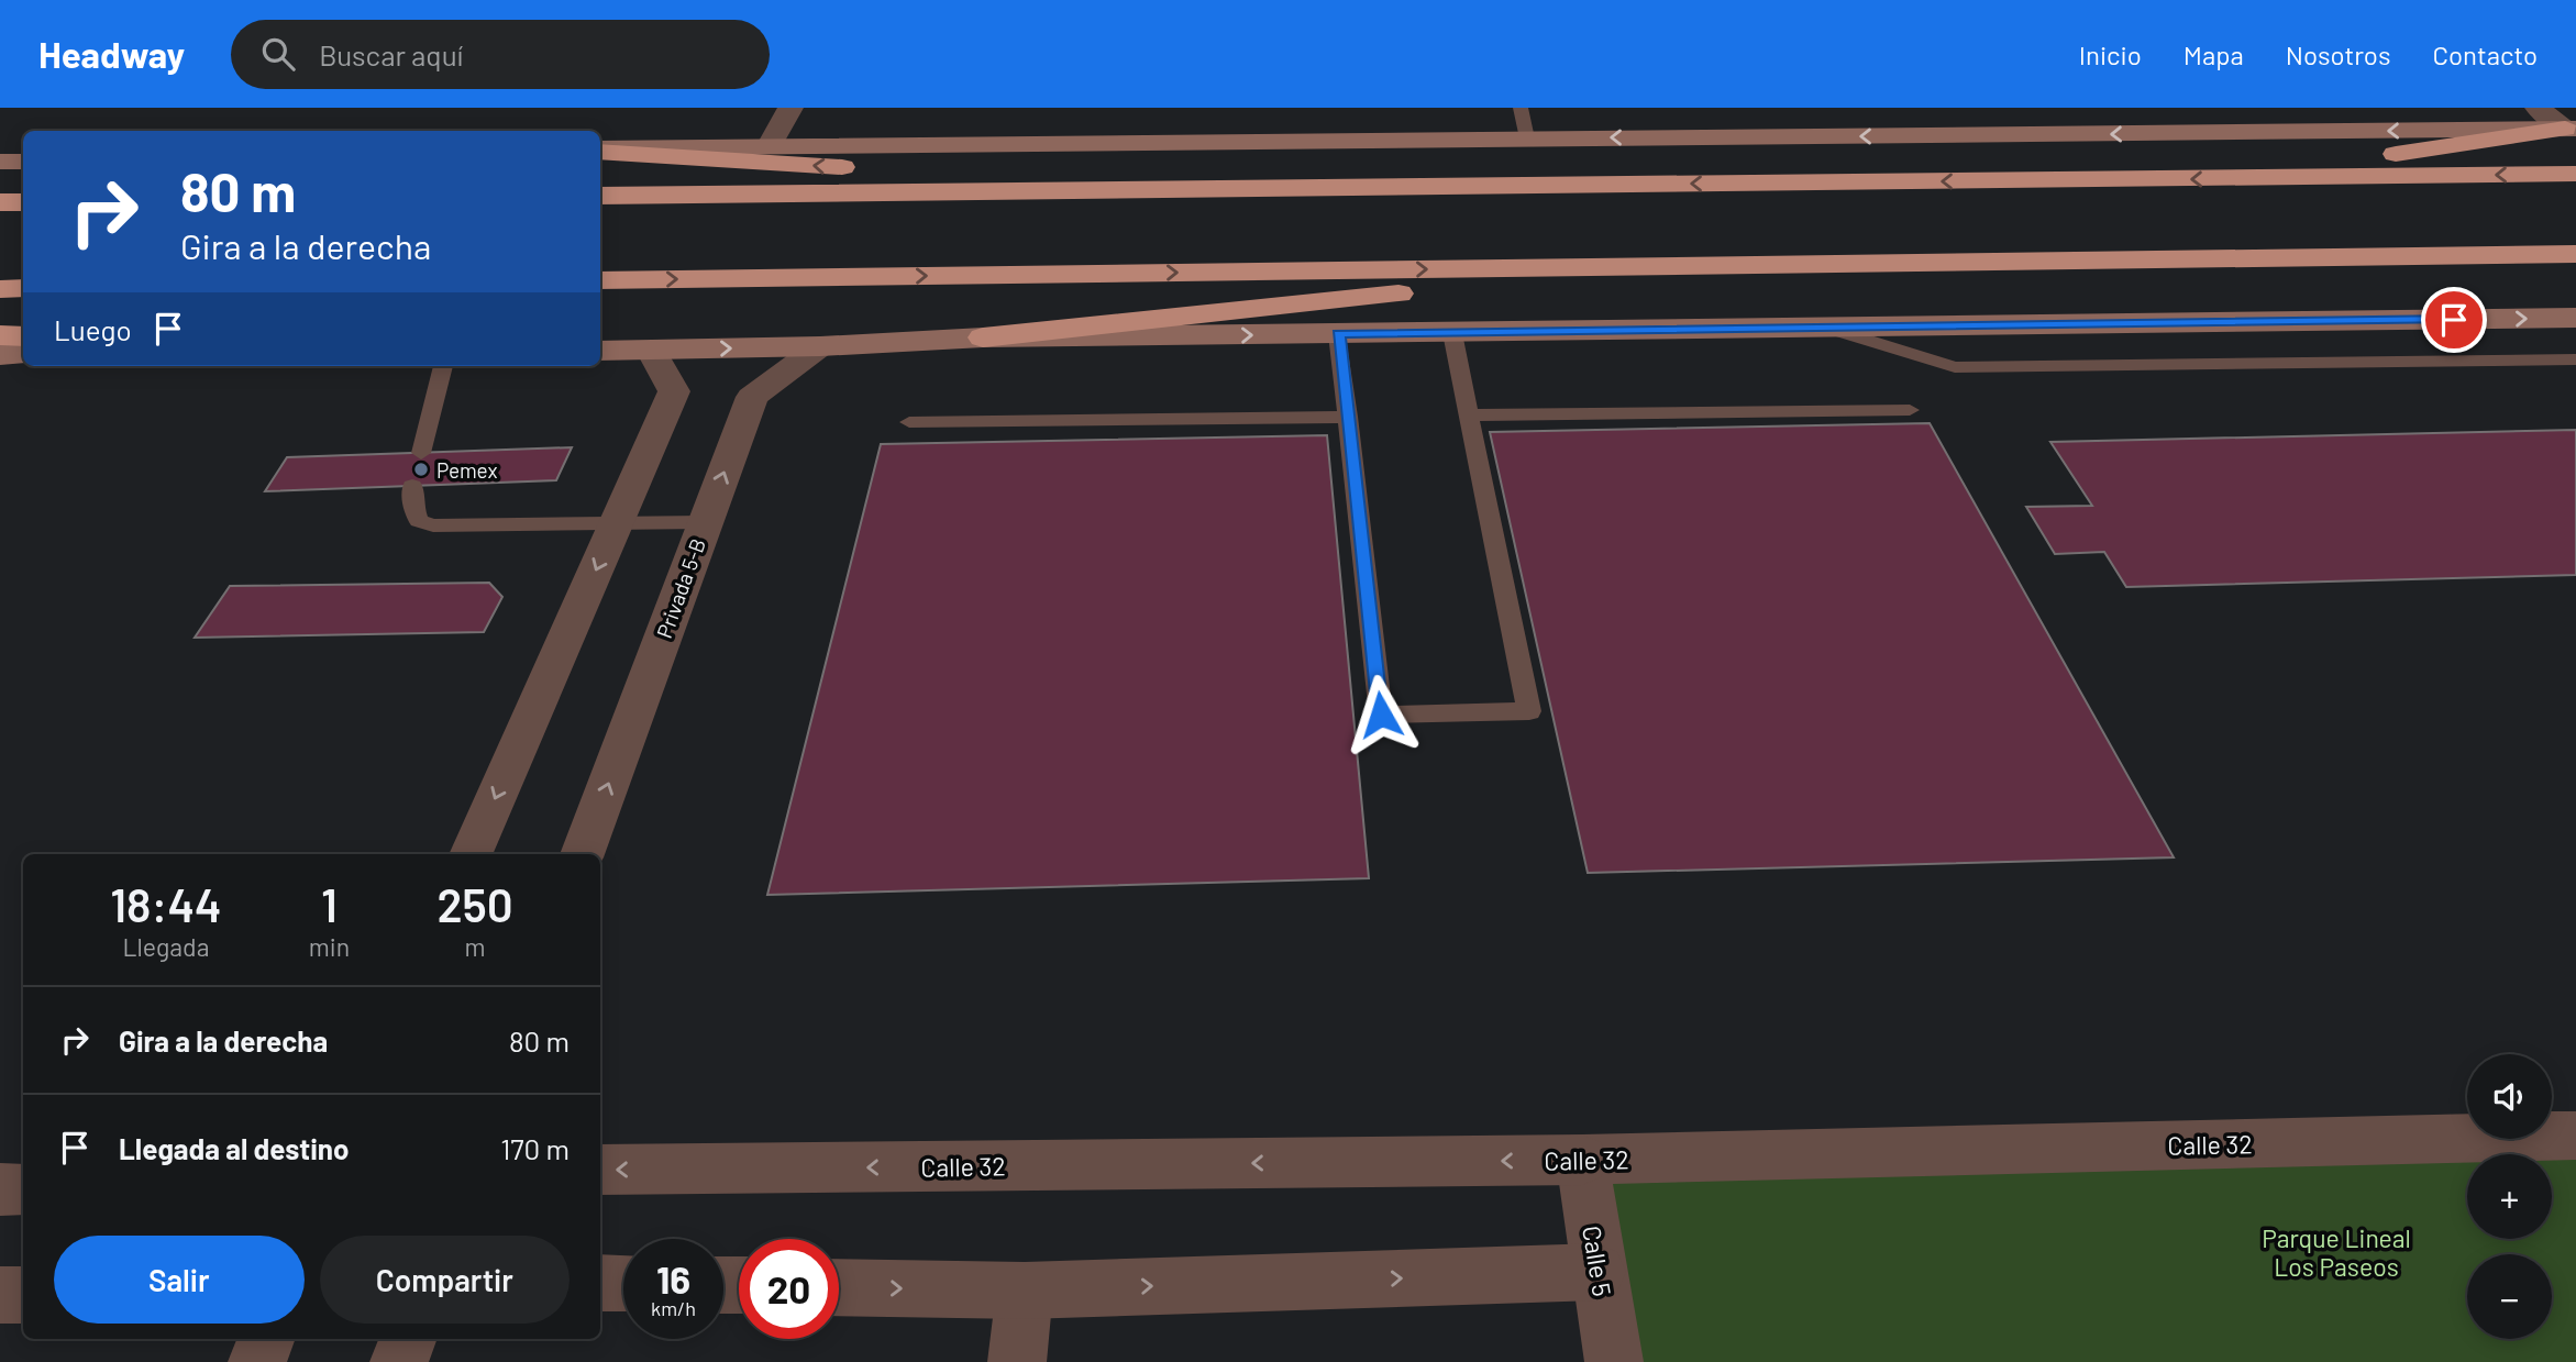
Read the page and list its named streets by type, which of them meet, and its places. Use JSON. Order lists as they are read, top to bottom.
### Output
{
  "streets": {
    "street": ["Privada 5-B", "Calle 32", "Calle 5"]
  },
  "crossings": [
    ["Calle 32", "Calle 5"]
  ],
  "parks": ["Parque Lineal Los Paseos"],
  "places": ["Pemex"],
  "page": {
    "header": "Headway",
    "search": "Buscar aquí",
    "nav": [
      "Inicio",
      "Mapa",
      "Nosotros",
      "Contacto"
    ],
    "turn": ["80 m", "Gira a la derecha"],
    "then": "Luego",
    "eta": [
      "18:44",
      "Llegada",
      "1",
      "min",
      "250",
      "m"
    ],
    "list": [
      {
        "name": "Gira a la derecha",
        "value": "80 m"
      },
      {
        "name": "Llegada al destino",
        "value": "170 m"
      }
    ],
    "map_buttons": ["+", "−"],
    "buttons": ["Salir", "Compartir"],
    "speed": "16 km/h",
    "limit": "20"
  }
}
